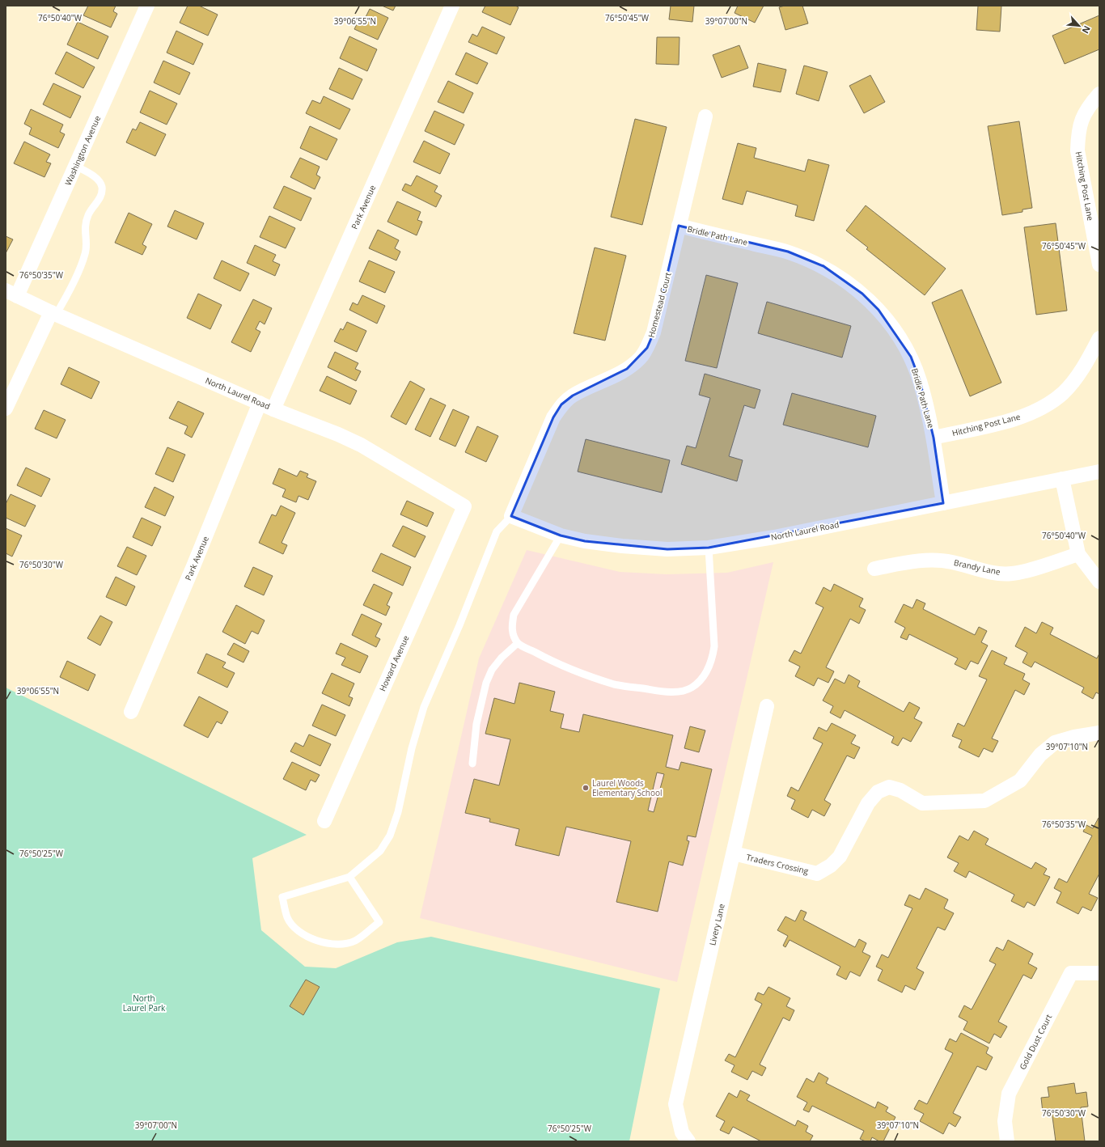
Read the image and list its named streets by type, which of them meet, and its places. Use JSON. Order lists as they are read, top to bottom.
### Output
{
  "streets": {
    "street": [
      "Washington Avenue",
      "Hitching Post Lane",
      "Park Avenue",
      "Bridle Path Lane",
      "Homestead Court",
      "North Laurel Road",
      "Brandy Lane",
      "Howard Avenue",
      "Traders Crossing",
      "Livery Lane",
      "Gold Dust Court"
    ]
  },
  "crossings": [
    ["Washington Avenue", "North Laurel Road"],
    ["Hitching Post Lane", "Bridle Path Lane"],
    ["Park Avenue", "North Laurel Road"],
    ["Bridle Path Lane", "Homestead Court"],
    ["Bridle Path Lane", "North Laurel Road"],
    ["Homestead Court", "North Laurel Road"],
    ["North Laurel Road", "Howard Avenue"],
    ["Traders Crossing", "Livery Lane"]
  ],
  "parks": ["North Laurel Park"],
  "places": ["Laurel Woods Elementary School"],
  "north": "bottom right",
  "coordinates": [
    "76°50'40\"W",
    "76°50'45\"W",
    "39°06'55\"N",
    "39°07'00\"N",
    "76°50'35\"W",
    "76°50'30\"W",
    "39°07'10\"N",
    "76°50'25\"W"
  ]
}
